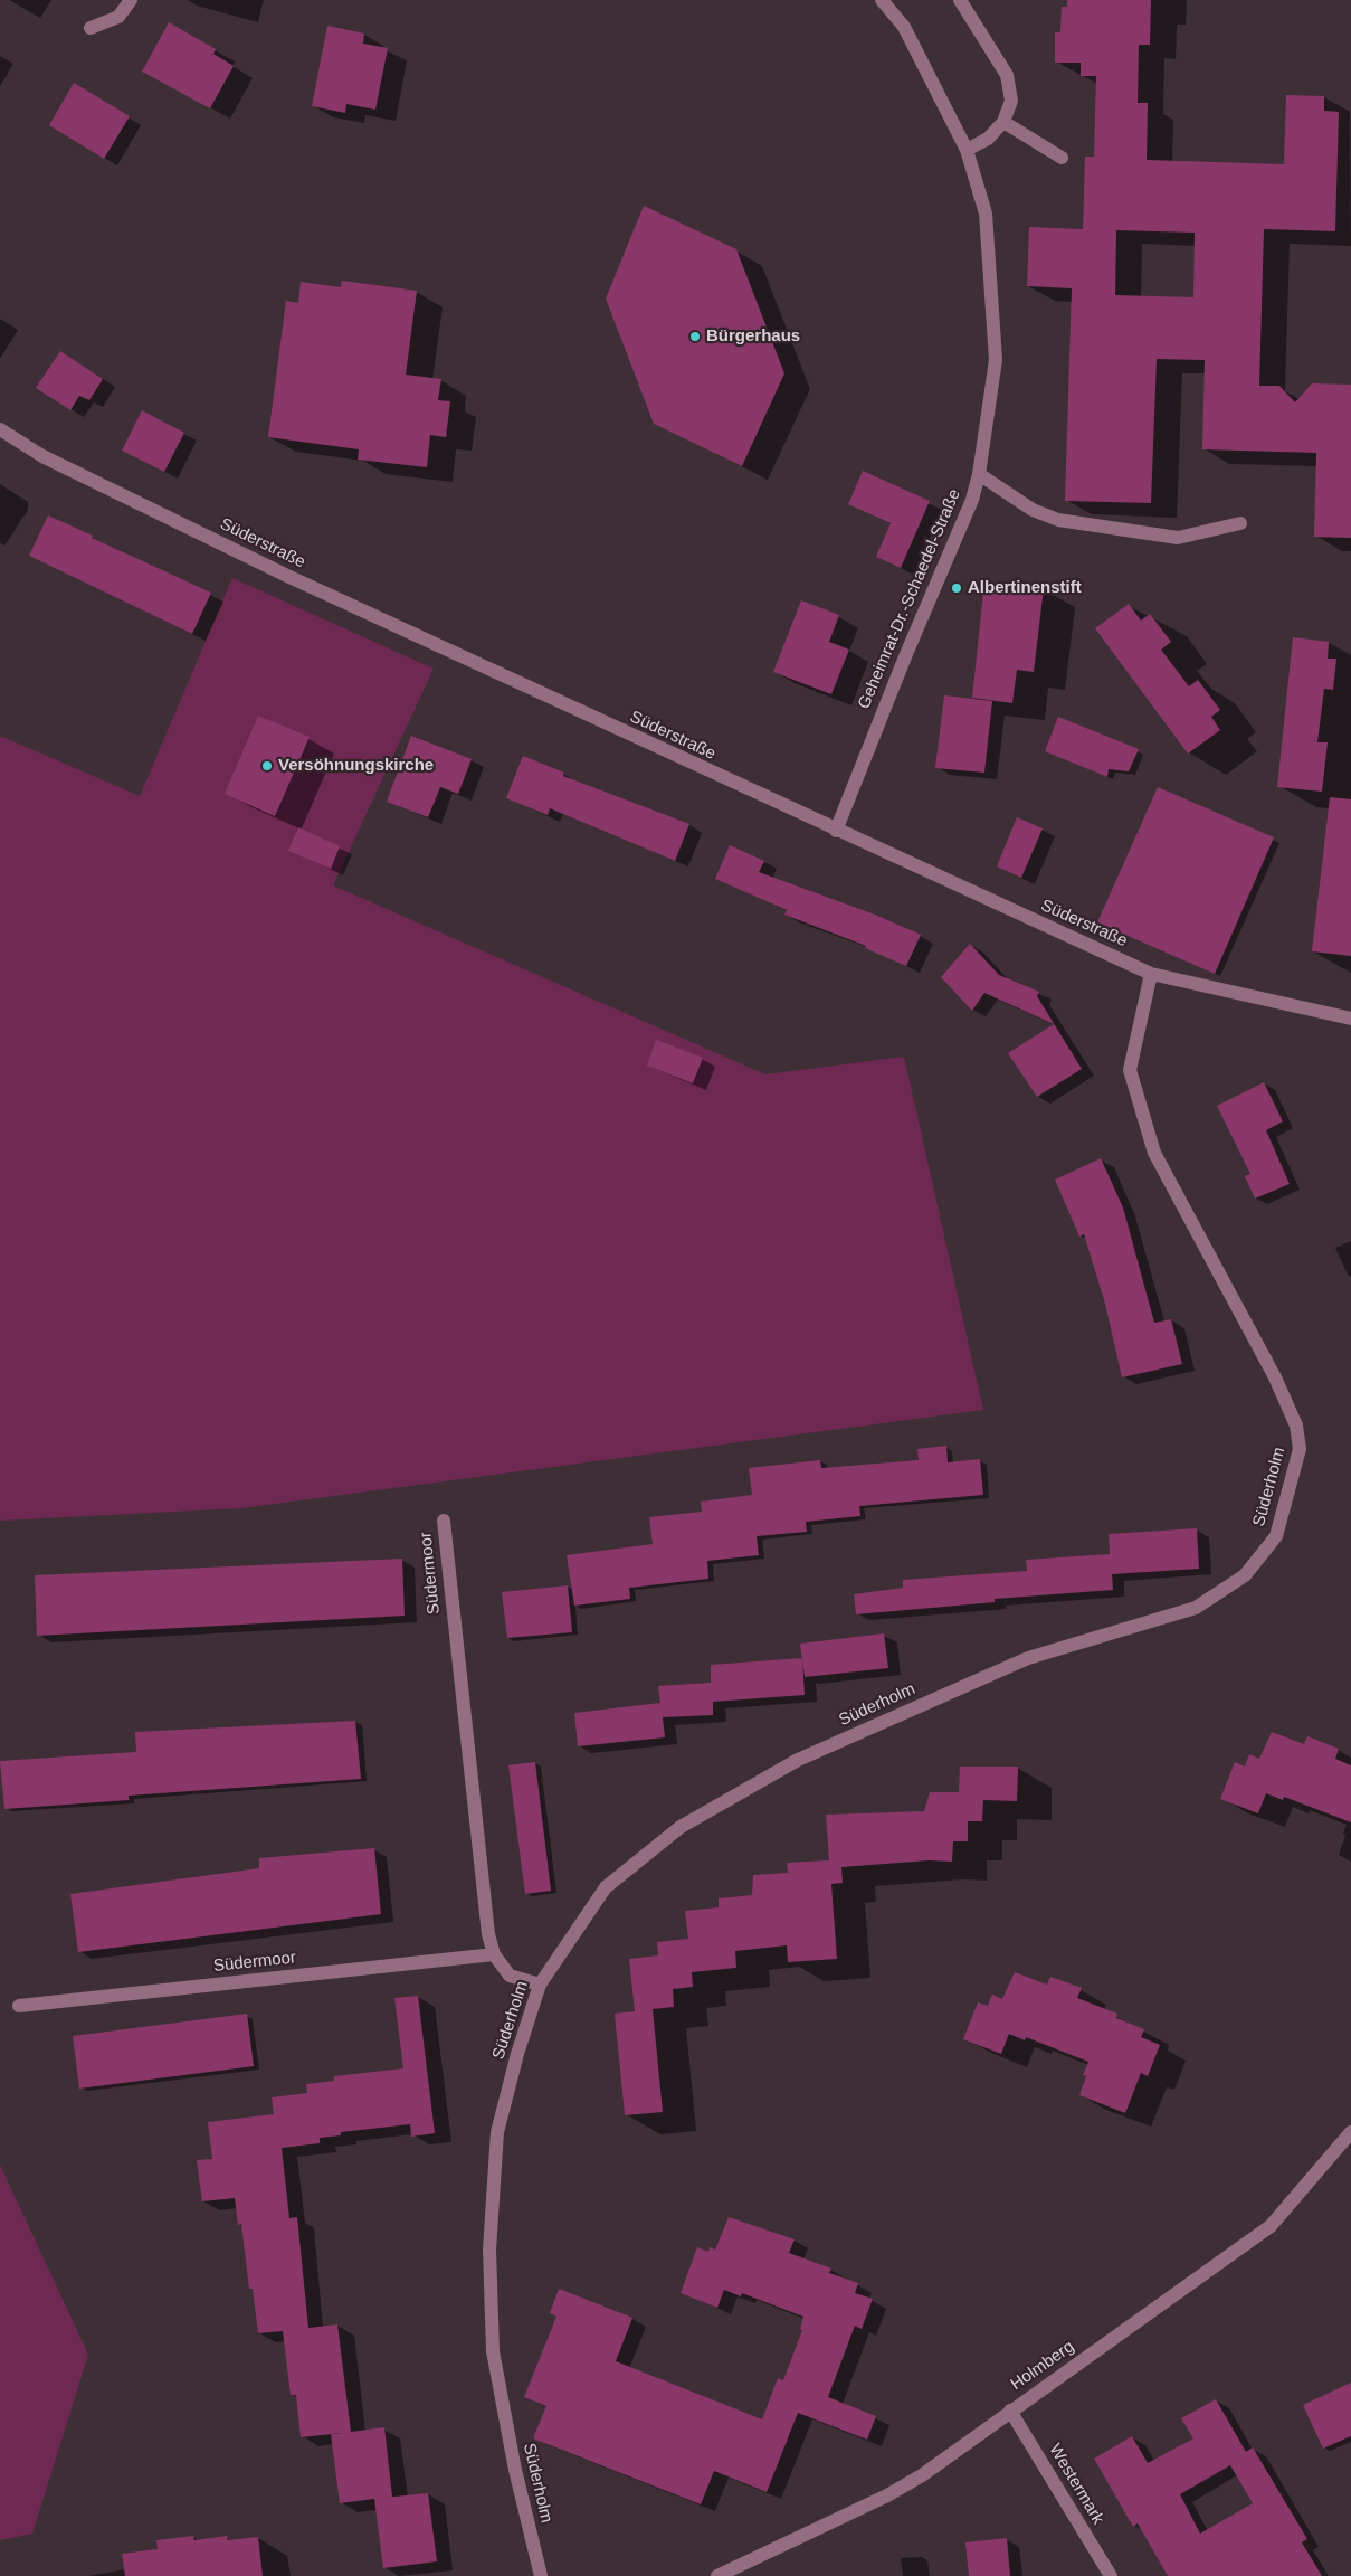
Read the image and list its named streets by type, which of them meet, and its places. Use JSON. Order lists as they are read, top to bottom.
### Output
{
  "streets": {
    "street": [
      "Süderstraße",
      "Geheimrat-Dr.-Schaedel-Straße",
      "Süderholm",
      "Südermoor",
      "Holmberg",
      "Westermark"
    ]
  },
  "crossings": [
    ["Süderstraße", "Geheimrat-Dr.-Schaedel-Straße"],
    ["Süderstraße", "Süderholm"],
    ["Süderholm", "Südermoor"],
    ["Holmberg", "Westermark"]
  ],
  "places": ["Bürgerhaus", "Albertinenstift", "Versöhnungskirche"]
}
